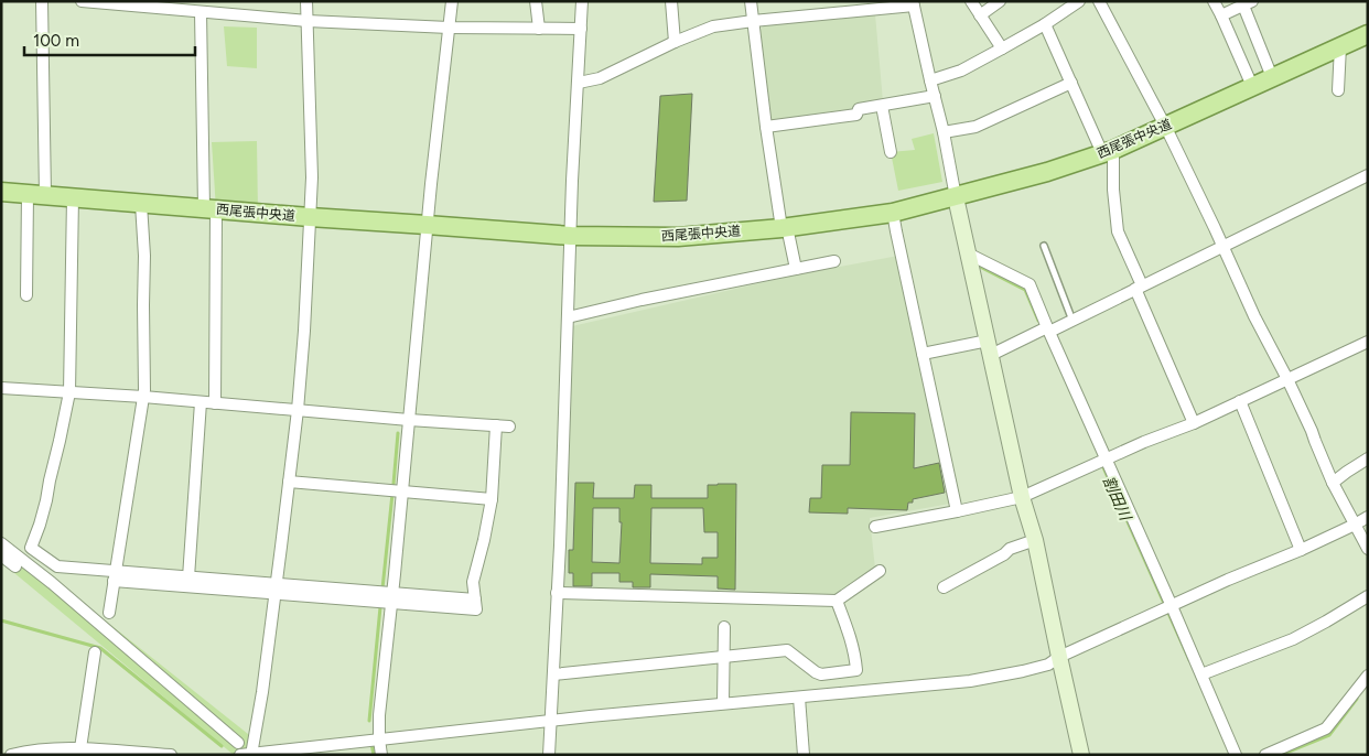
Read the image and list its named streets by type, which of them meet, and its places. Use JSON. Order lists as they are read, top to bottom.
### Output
{
  "streets": {
    "main road": ["西尾張中央道"]
  },
  "water": ["割田川"],
  "scale_bar": "100 m"
}
